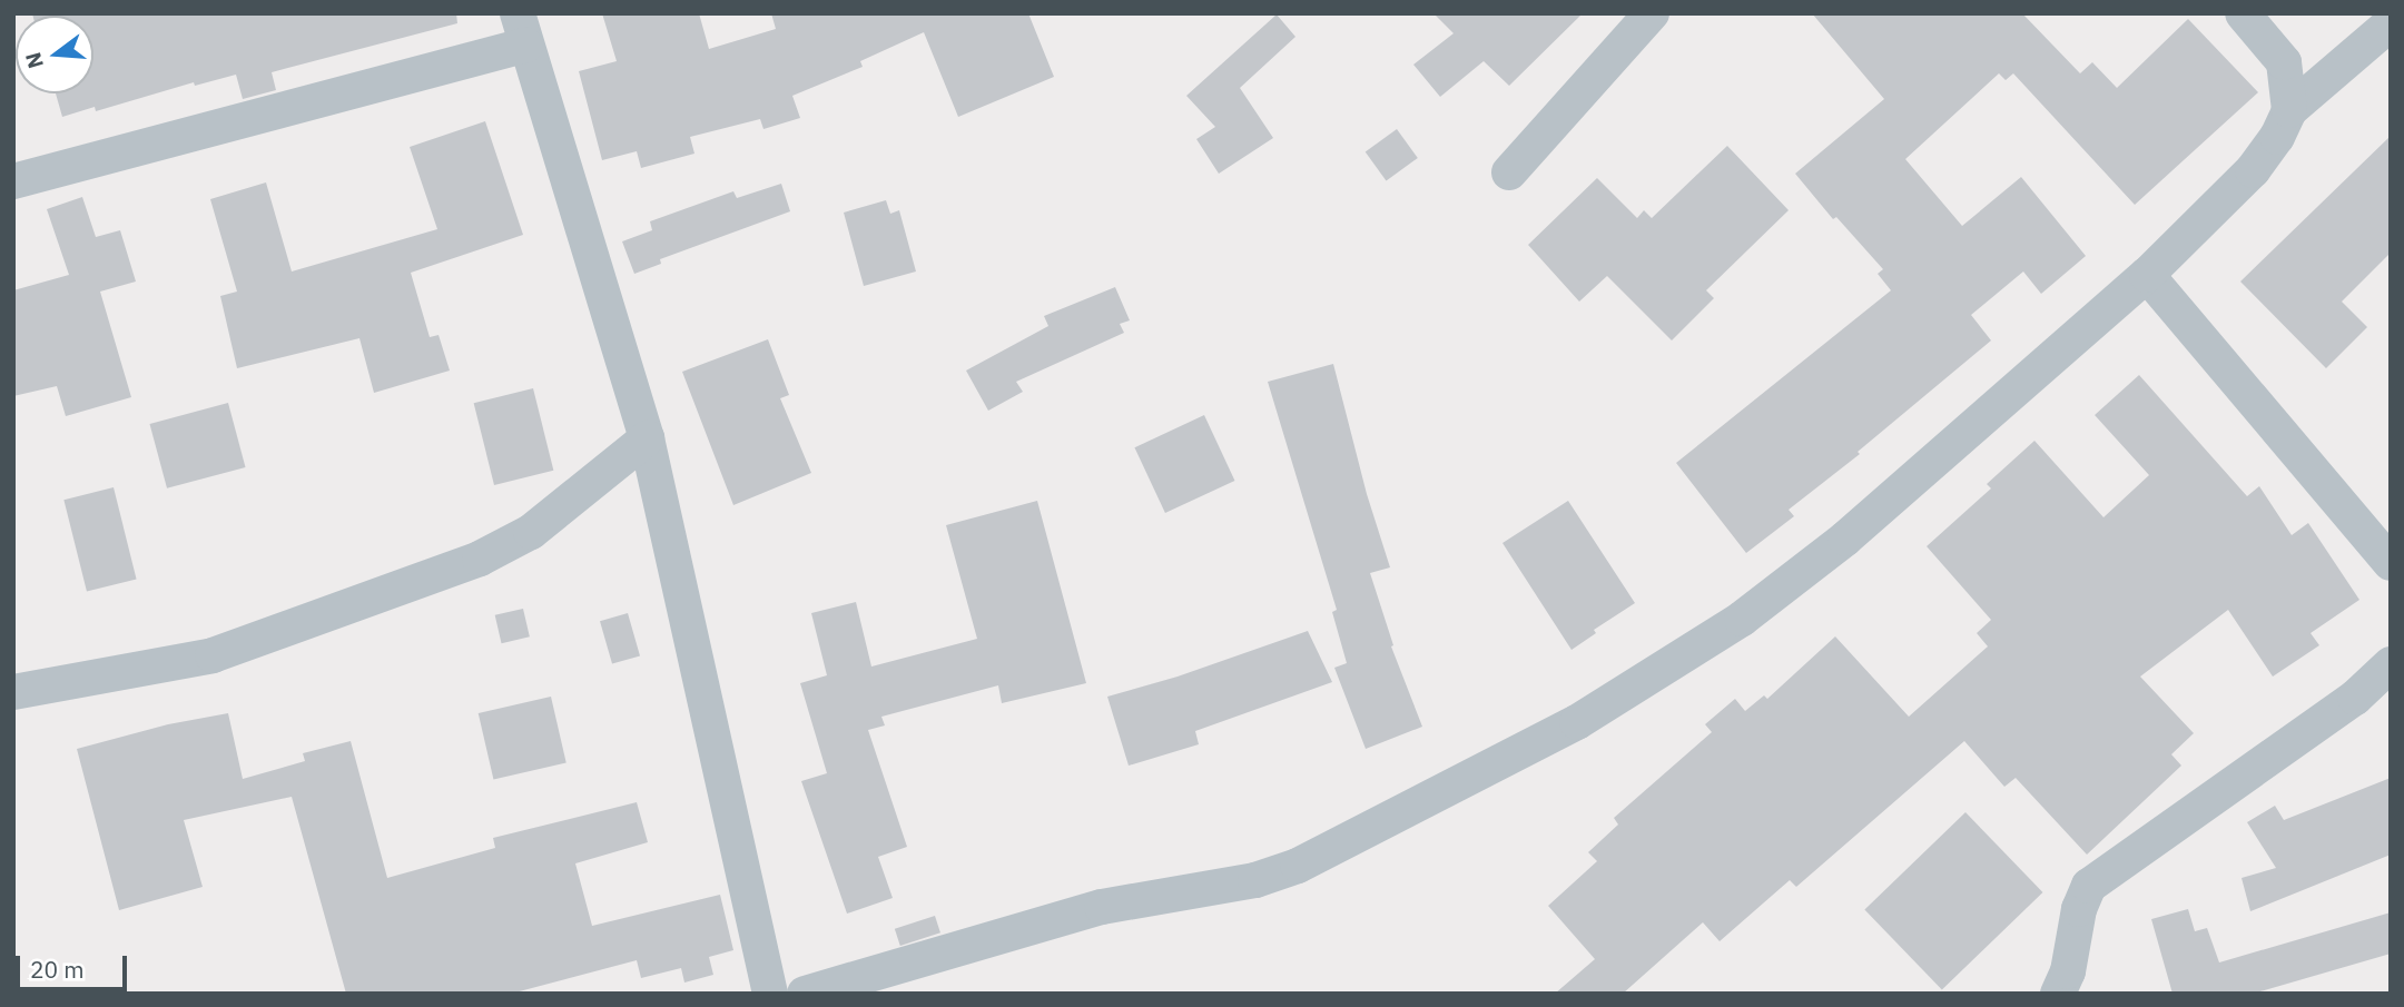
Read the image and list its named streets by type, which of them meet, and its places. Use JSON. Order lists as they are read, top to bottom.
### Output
{
  "scale_bar": "20 m",
  "north": "left"
}
